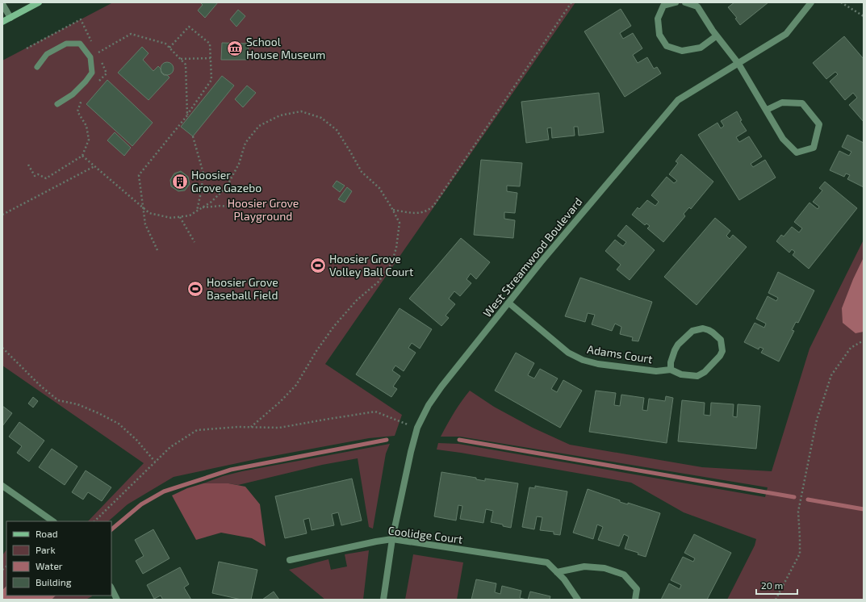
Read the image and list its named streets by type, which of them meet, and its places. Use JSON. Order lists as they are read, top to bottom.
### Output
{
  "streets": {
    "street": ["West Streamwood Boulevard", "Adams Court", "Coolidge Court"]
  },
  "crossings": [
    ["West Streamwood Boulevard", "Adams Court"],
    ["West Streamwood Boulevard", "Coolidge Court"]
  ],
  "parks": ["Hoosier Grove Playground"],
  "places": {
    "museum": ["School House Museum"],
    "building": ["Hoosier Grove Gazebo"],
    "sports": ["Hoosier Grove Volley Ball Court", "Hoosier Grove Baseball Field"]
  },
  "legend": [
    "Road",
    "Park",
    "Water",
    "Building"
  ],
  "scale_bar": "20 m"
}
